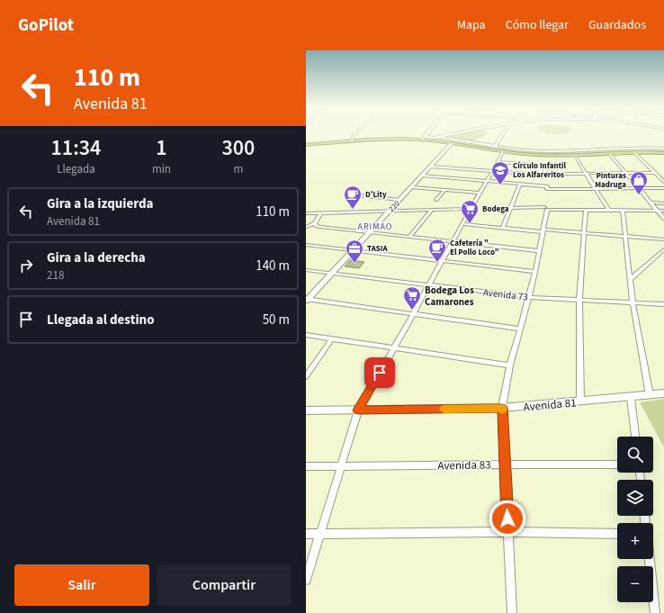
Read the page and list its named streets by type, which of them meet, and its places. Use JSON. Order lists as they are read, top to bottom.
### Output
{
  "streets": {
    "street": [
      "220",
      "Avenida 73",
      "Avenida 81",
      "Avenida 83"
    ]
  },
  "crossings": [
    ["220", "Avenida 73"]
  ],
  "districts": ["ARIMAO"],
  "places": {
    "school or university": ["Círculo Infantil Los Alfareritos"],
    "shop": ["Pinturas Madruga"],
    "cafe": ["D'Lity", "Cafetería \" El Pollo Loco\""],
    "supermarket": ["Bodega", "Bodega Los Camarones"],
    "office": ["TASIA"]
  },
  "page": {
    "header": "GoPilot",
    "nav": ["Mapa", "Cómo llegar", "Guardados"],
    "turn": ["110 m", "Avenida 81"],
    "eta": [
      "11:34",
      "Llegada",
      "1",
      "min",
      "300",
      "m"
    ],
    "list": [
      {
        "name": "Gira a la izquierda",
        "note": "Avenida 81",
        "value": "110 m"
      },
      {
        "name": "Gira a la derecha",
        "note": "218",
        "value": "140 m"
      },
      {
        "name": "Llegada al destino",
        "value": "50 m"
      }
    ],
    "map_buttons": ["+", "−"],
    "buttons": ["Salir", "Compartir"]
  }
}
